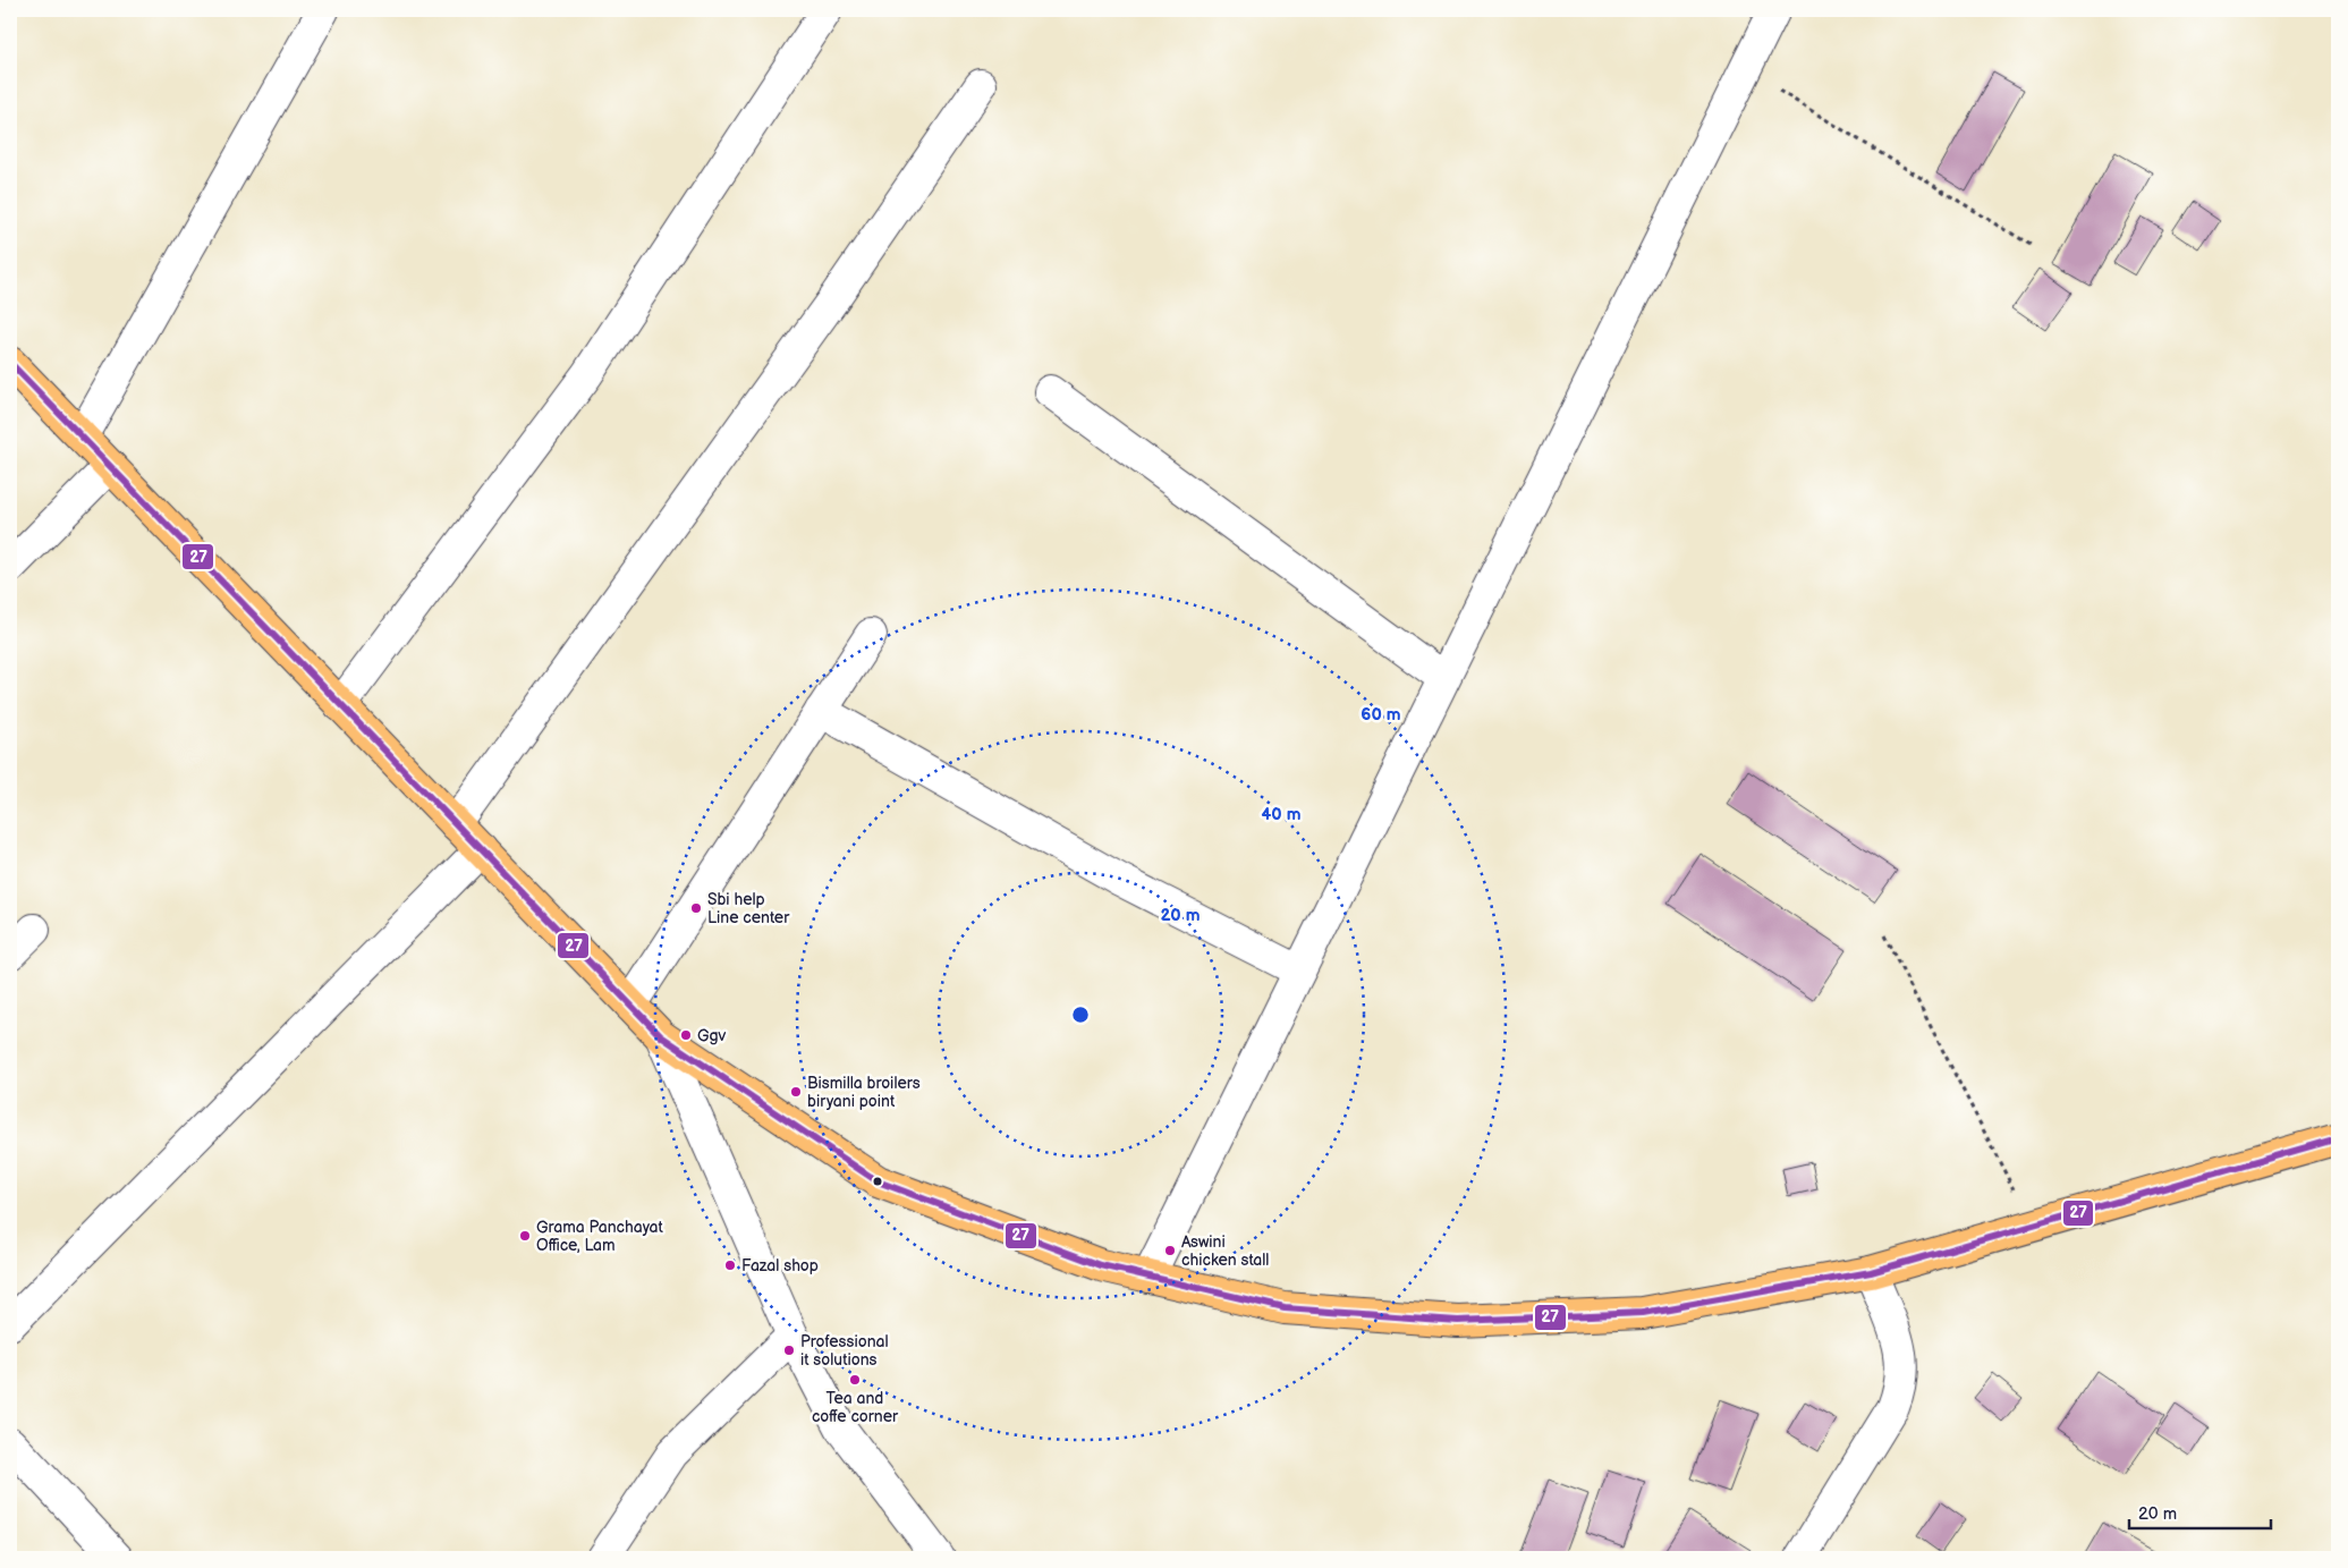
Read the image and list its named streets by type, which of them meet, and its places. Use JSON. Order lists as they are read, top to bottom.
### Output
{
  "places": [
    "Sbi help Line center",
    "Ggv",
    "Bismilla broilers biryani point",
    "Grama Panchayat Office, Lam",
    "Aswini chicken stall",
    "Fazal shop",
    "Professional it solutions",
    "Tea and coffe corner"
  ],
  "lines": ["transit line 27"],
  "scale_bar": "20 m",
  "rings": ["60 m", "40 m", "20 m"]
}
